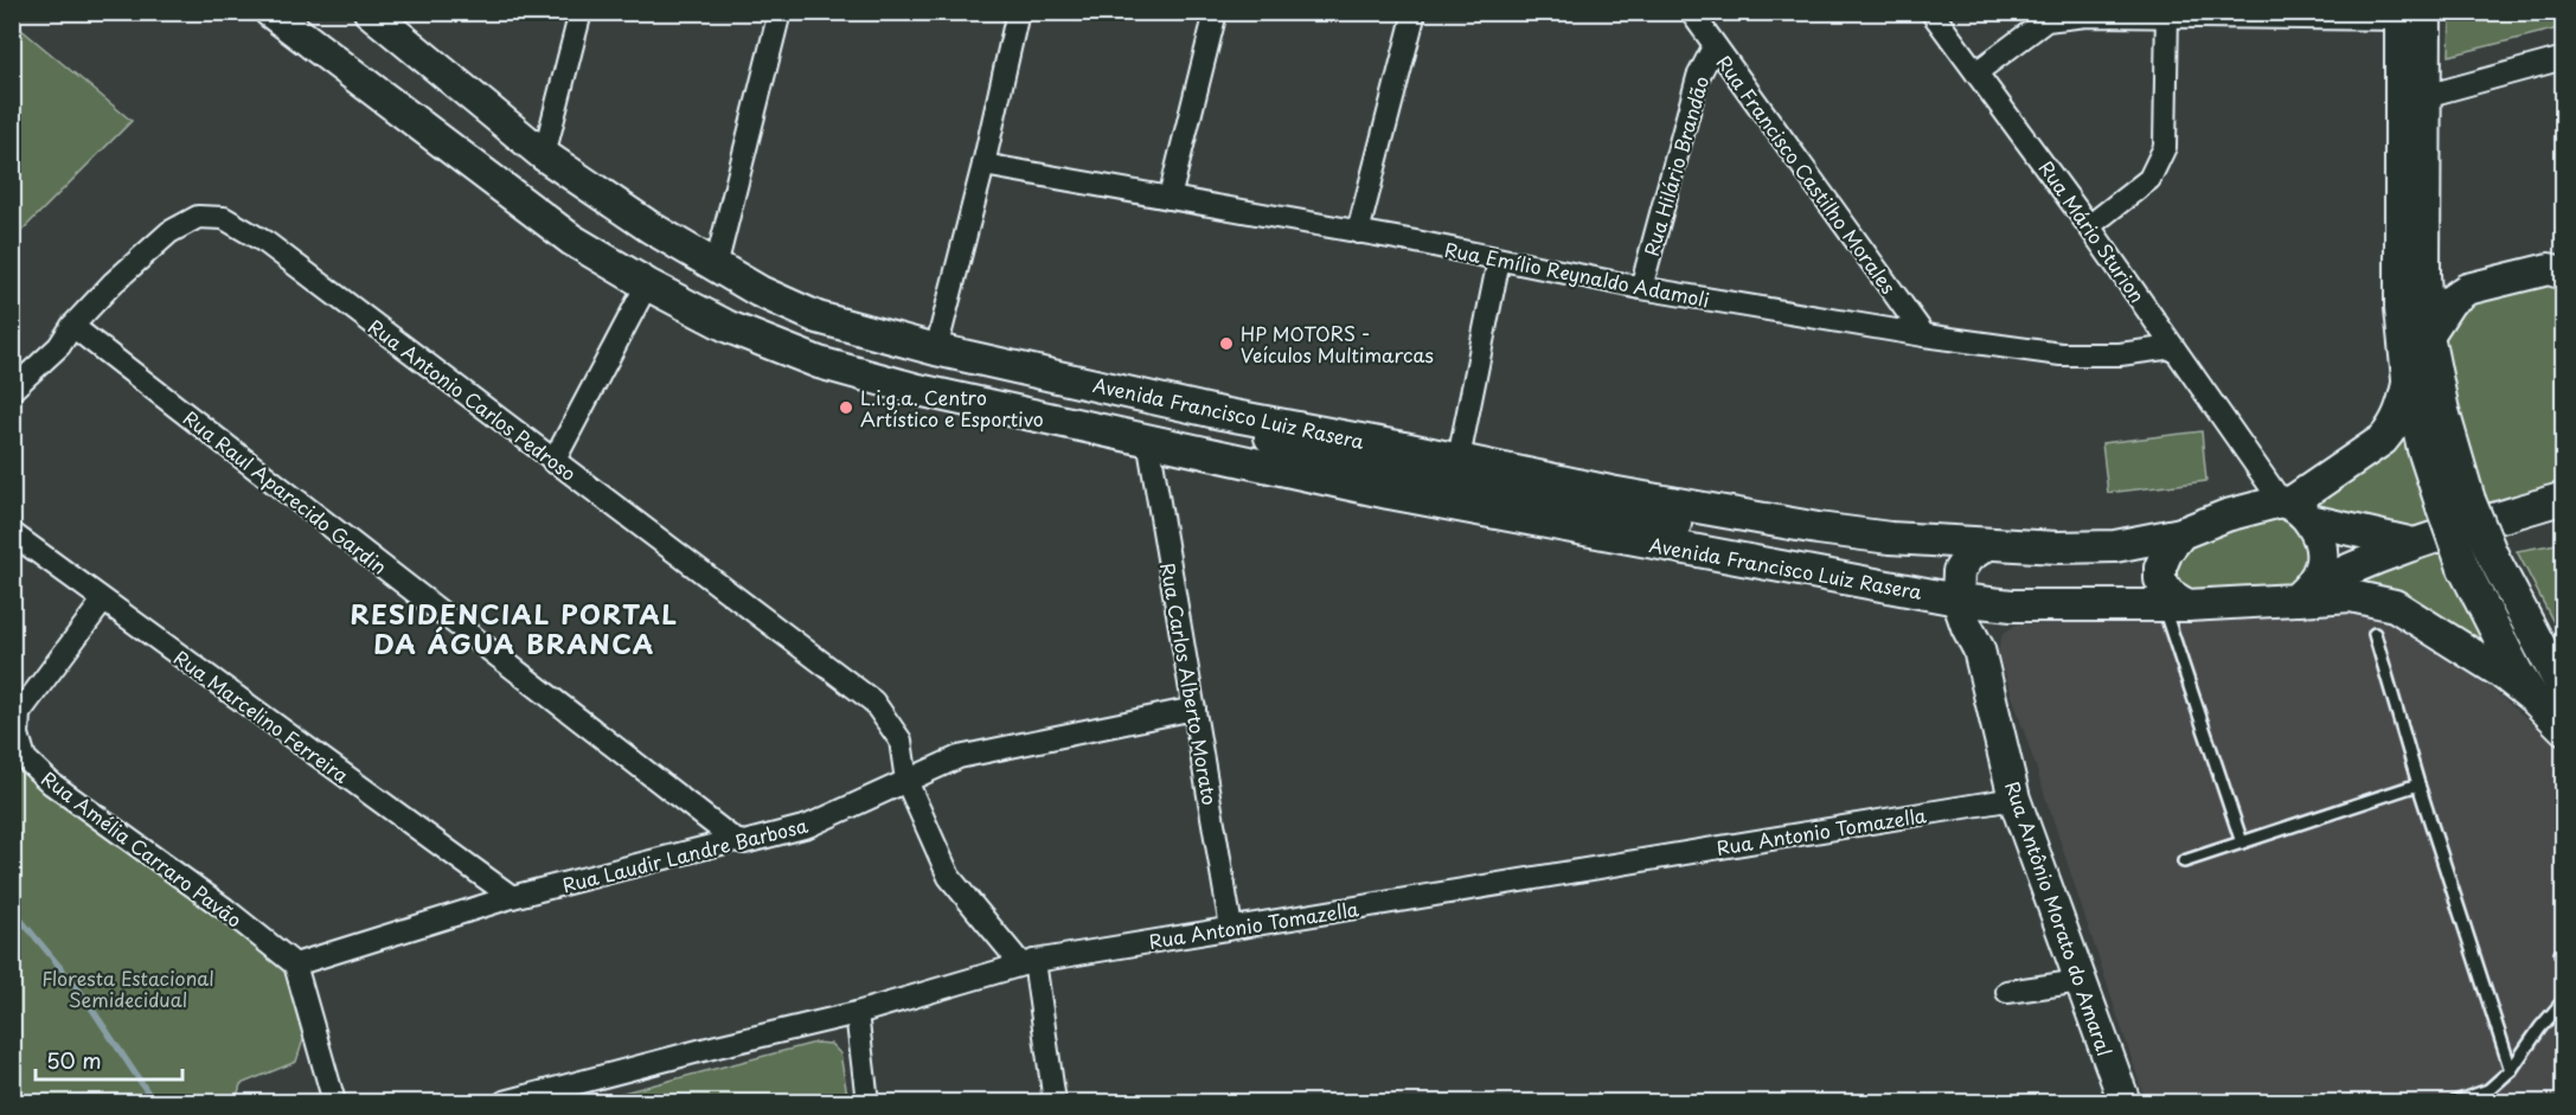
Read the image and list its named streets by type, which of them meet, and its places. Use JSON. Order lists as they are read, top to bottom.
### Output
{
  "streets": {
    "street": [
      "Rua Hilário Brandão",
      "Rua Francisco Castilho Morales",
      "Rua Mário Sturion",
      "Rua Emílio Reynaldo Adamoli",
      "Rua Antonio Carlos Pedroso",
      "Avenida Francisco Luiz Rasera",
      "Rua Raul Aparecido Gardin",
      "Rua Carlos Alberto Morato",
      "Rua Marcelino Ferreira",
      "Rua Antonio Tomazella",
      "Rua Amélia Carraro Pavão",
      "Rua Laudir Landre Barbosa",
      "Rua Antônio Morato do Amaral"
    ]
  },
  "crossings": [
    ["Rua Hilário Brandão", "Rua Francisco Castilho Morales"],
    ["Rua Hilário Brandão", "Rua Emílio Reynaldo Adamoli"],
    ["Rua Francisco Castilho Morales", "Rua Emílio Reynaldo Adamoli"],
    ["Rua Mário Sturion", "Rua Emílio Reynaldo Adamoli"],
    ["Rua Mário Sturion", "Avenida Francisco Luiz Rasera"],
    ["Rua Antonio Carlos Pedroso", "Rua Raul Aparecido Gardin"],
    ["Rua Antonio Carlos Pedroso", "Rua Antonio Tomazella"],
    ["Rua Antonio Carlos Pedroso", "Rua Laudir Landre Barbosa"],
    ["Avenida Francisco Luiz Rasera", "Rua Carlos Alberto Morato"],
    ["Avenida Francisco Luiz Rasera", "Rua Antônio Morato do Amaral"],
    ["Rua Raul Aparecido Gardin", "Rua Laudir Landre Barbosa"],
    ["Rua Carlos Alberto Morato", "Rua Antonio Tomazella"],
    ["Rua Carlos Alberto Morato", "Rua Laudir Landre Barbosa"],
    ["Rua Marcelino Ferreira", "Rua Amélia Carraro Pavão"],
    ["Rua Marcelino Ferreira", "Rua Laudir Landre Barbosa"],
    ["Rua Antonio Tomazella", "Rua Antônio Morato do Amaral"],
    ["Rua Amélia Carraro Pavão", "Rua Laudir Landre Barbosa"]
  ],
  "districts": ["RESIDENCIAL PORTAL DA ÁGUA BRANCA"],
  "parks": ["Floresta Estacional Semidecidual"],
  "places": ["HP MOTORS - Veículos Multimarcas", "L.i.g.a. Centro Artístico e Esportivo"],
  "scale_bar": "50 m"
}
